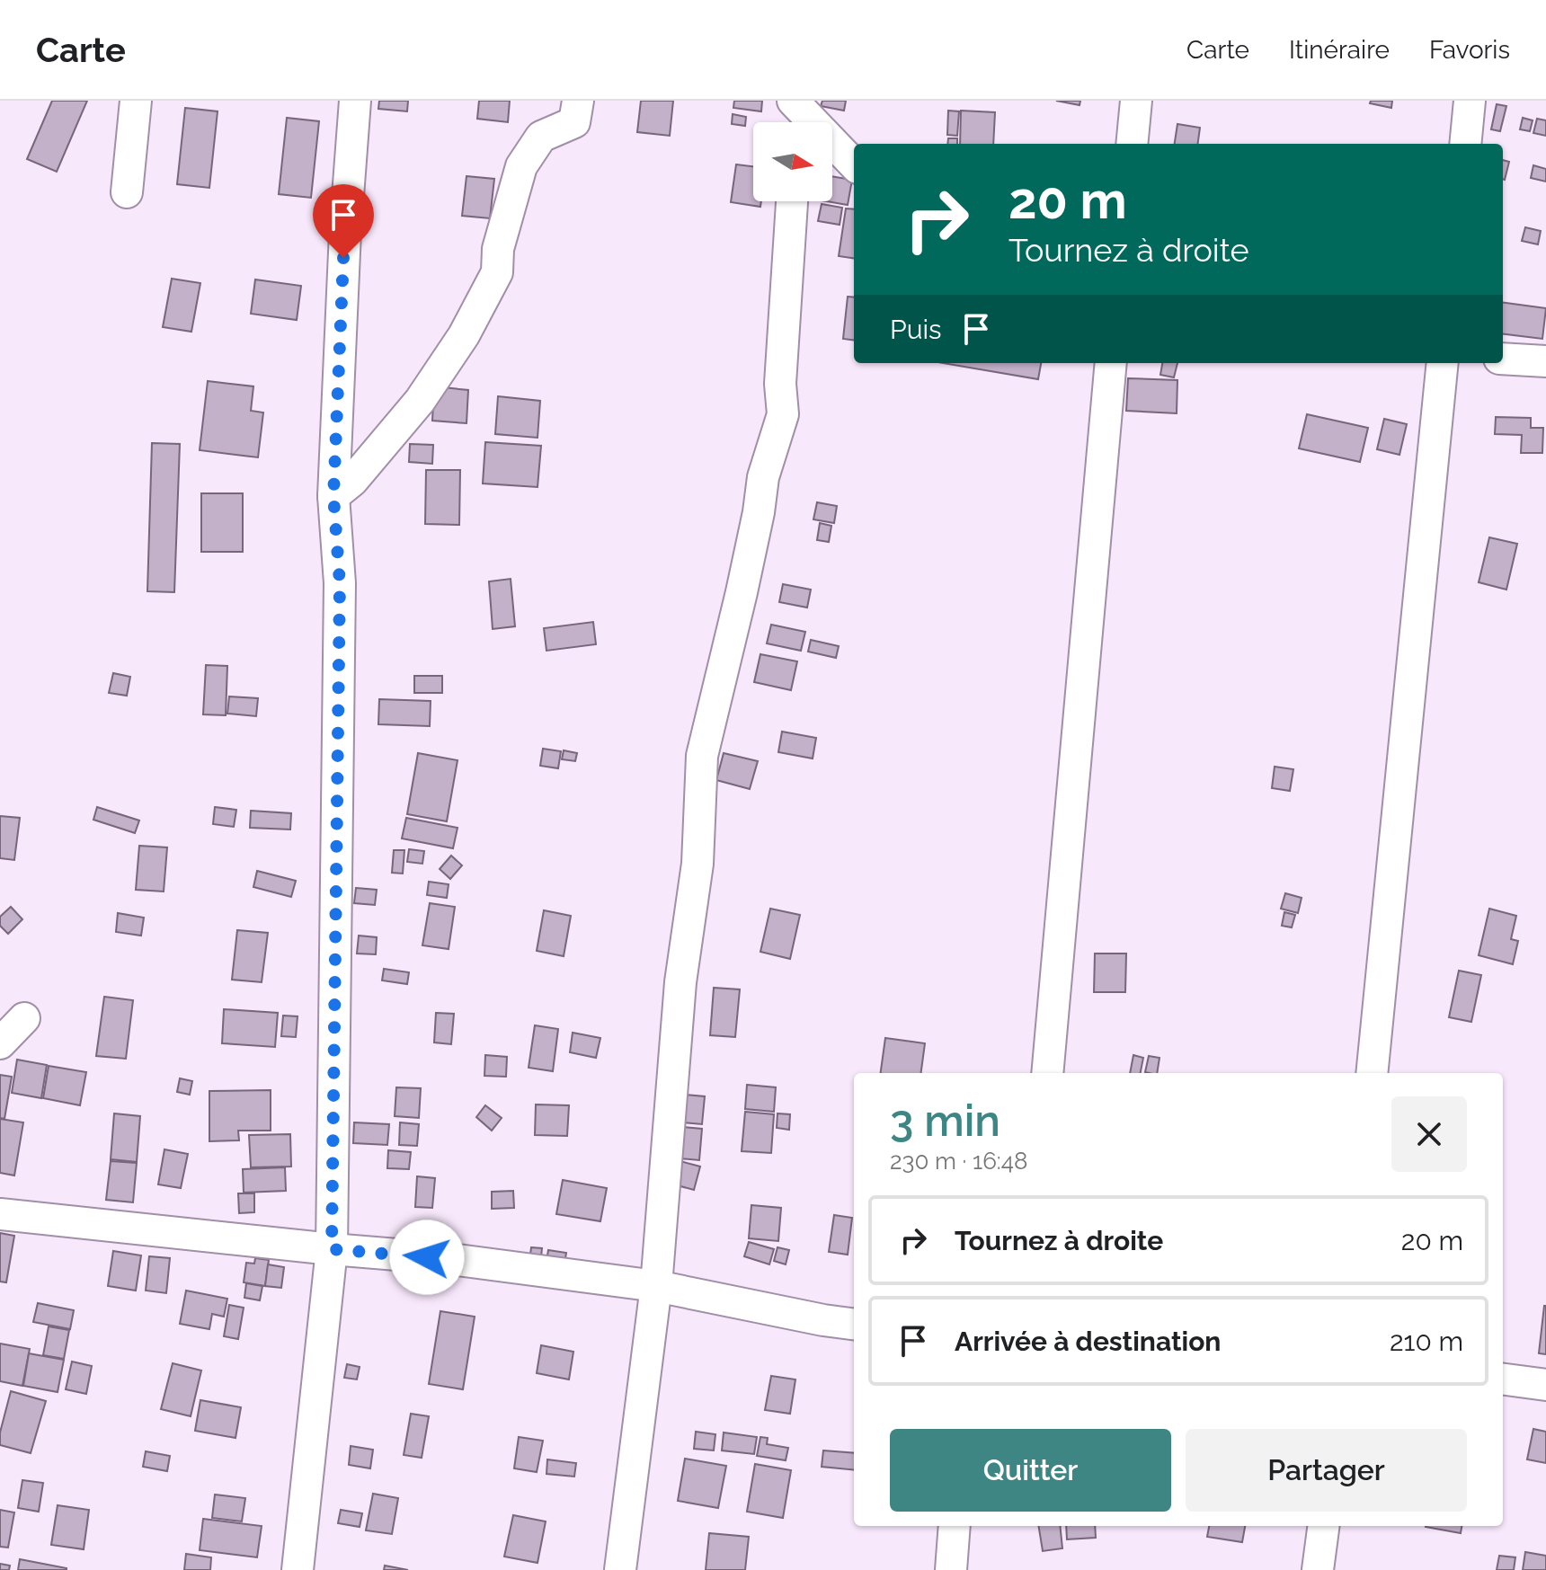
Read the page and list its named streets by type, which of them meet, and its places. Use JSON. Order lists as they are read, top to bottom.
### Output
{
  "north": "right",
  "page": {
    "header": "Carte",
    "nav": ["Carte", "Itinéraire", "Favoris"],
    "turn": ["20 m", "Tournez à droite"],
    "then": "Puis",
    "heading": ["3 min", "230 m · 16:48"],
    "list": [
      {
        "name": "Tournez à droite",
        "value": "20 m"
      },
      {
        "name": "Arrivée à destination",
        "value": "210 m"
      }
    ],
    "buttons": ["Quitter", "Partager"]
  }
}
